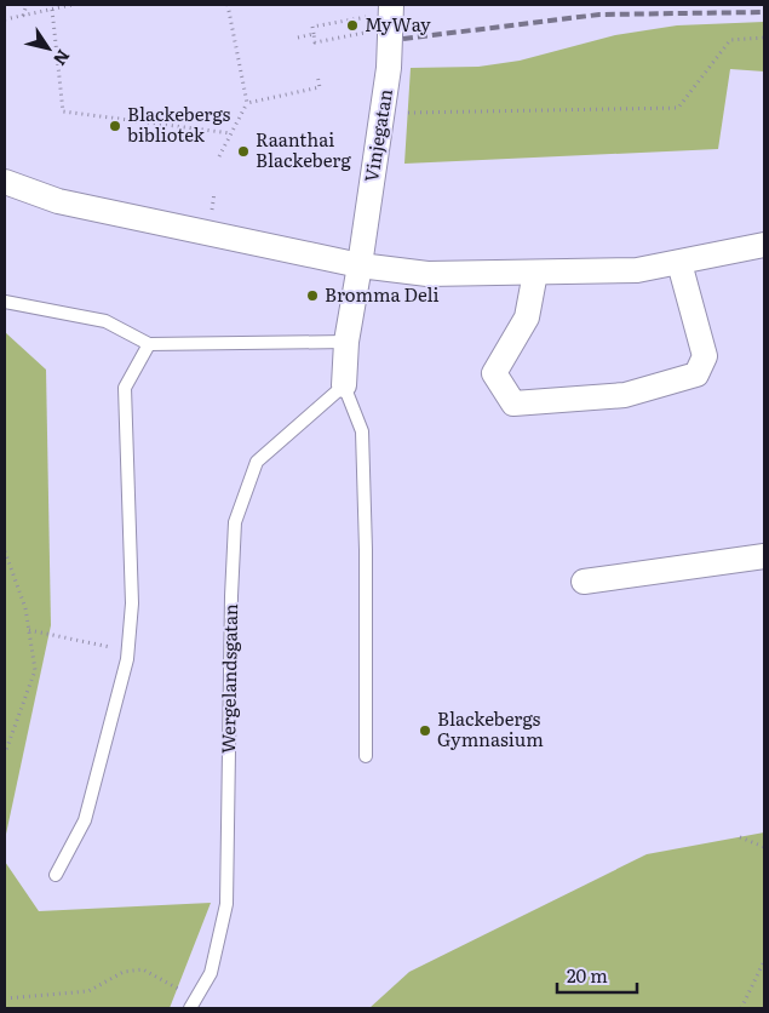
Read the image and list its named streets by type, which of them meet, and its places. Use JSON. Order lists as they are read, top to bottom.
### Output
{
  "streets": {
    "street": ["Vinjegatan"],
    "lane": ["Wergelandsgatan"]
  },
  "places": [
    "MyWay",
    "Blackebergs bibliotek",
    "Raanthai Blackeberg",
    "Bromma Deli",
    "Blackebergs Gymnasium"
  ],
  "scale_bar": "20 m",
  "north": "bottom right"
}
